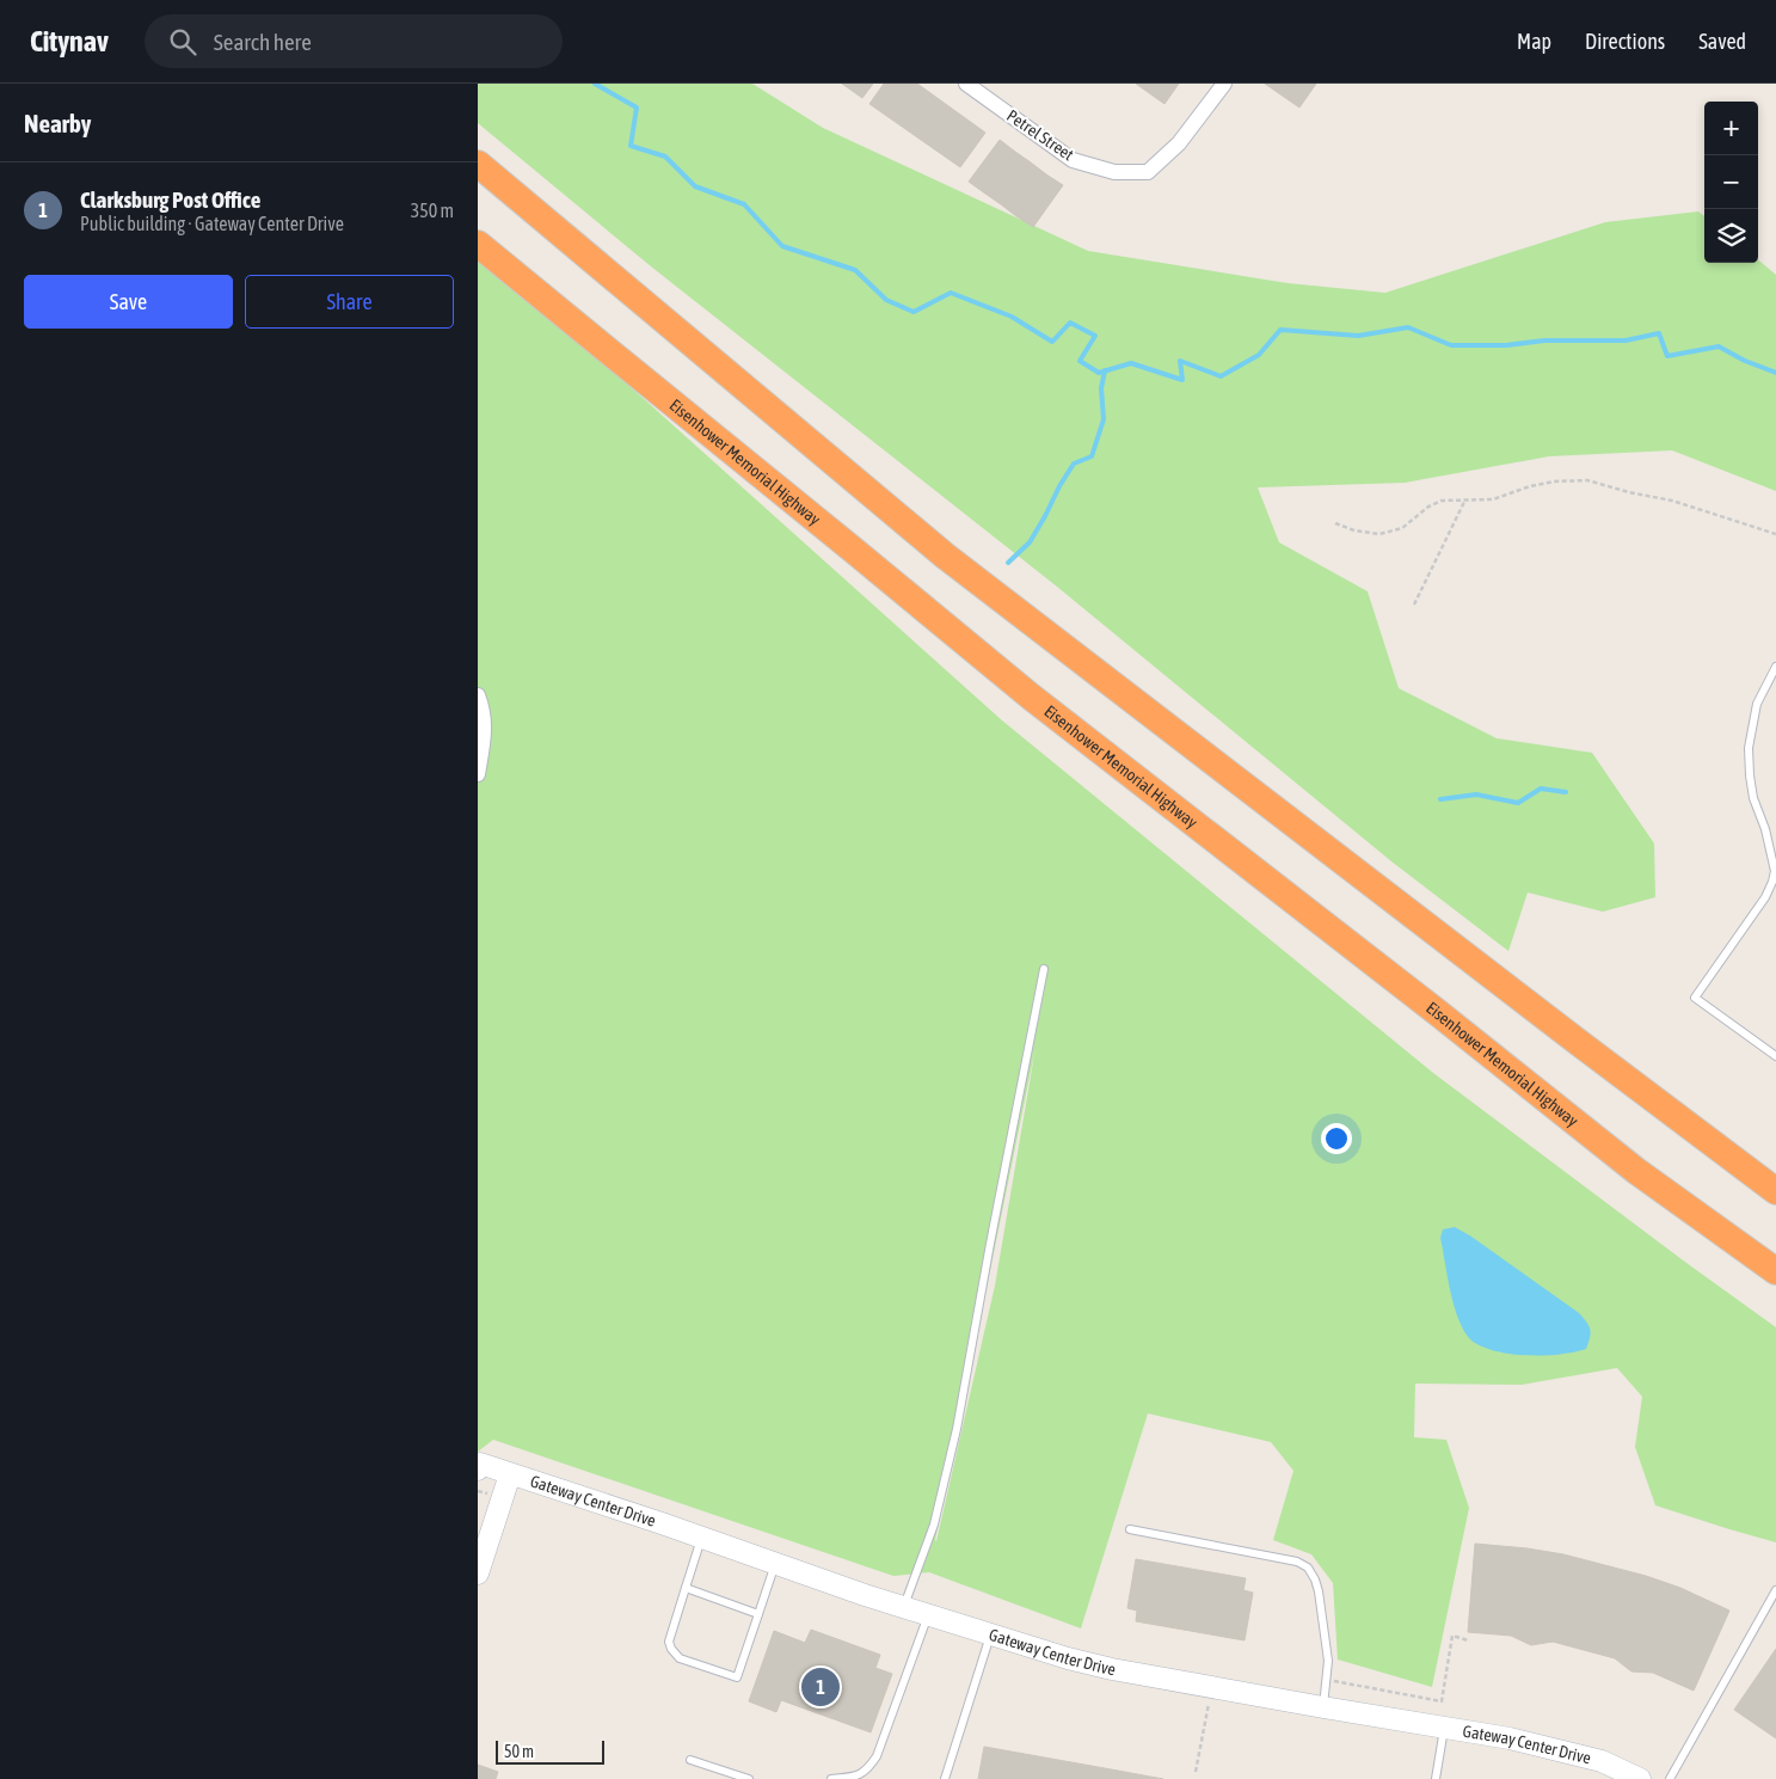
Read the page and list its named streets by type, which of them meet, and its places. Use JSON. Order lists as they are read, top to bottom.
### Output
{
  "streets": {
    "highway": ["Eisenhower Memorial Highway"],
    "street": ["Petrel Street", "Gateway Center Drive"]
  },
  "scale_bar": "50 m",
  "page": {
    "header": "Citynav",
    "search": "Search here",
    "nav": ["Map", "Directions", "Saved"],
    "heading": "Nearby",
    "map_buttons": ["+", "−"],
    "list": [
      {
        "mark": "1",
        "name": "Clarksburg Post Office",
        "note": "Public building · Gateway Center Drive",
        "value": "350 m"
      }
    ],
    "buttons": ["Save", "Share"],
    "pins": "1",
    "scale": "50 m"
  }
}
